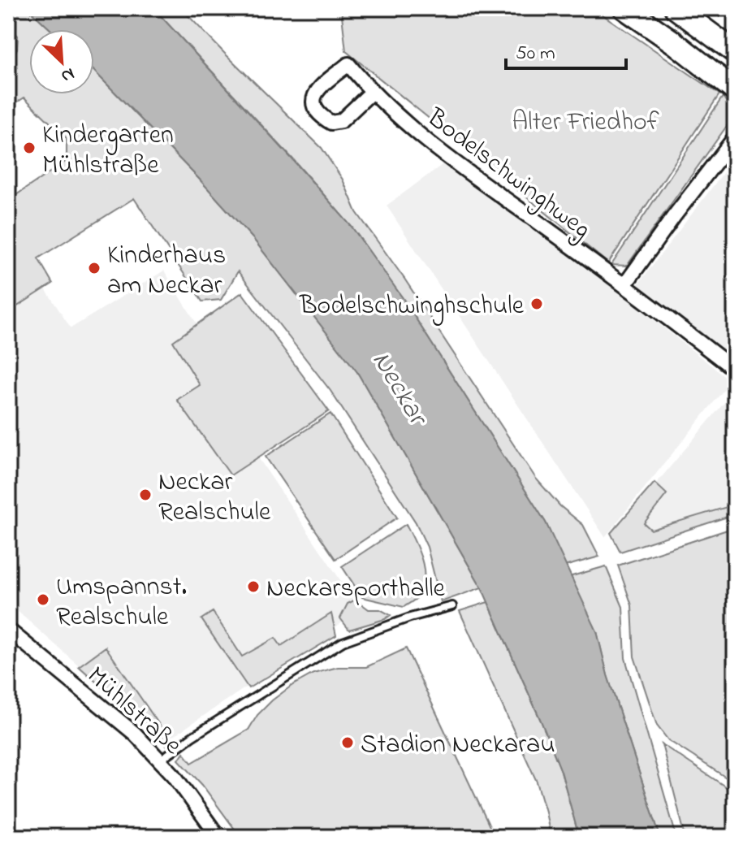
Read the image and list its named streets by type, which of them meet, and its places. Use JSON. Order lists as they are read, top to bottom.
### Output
{
  "streets": {
    "street": ["Bodelschwinghweg", "Mühlstraße"]
  },
  "water": ["Neckar"],
  "parks": ["Alter Friedhof"],
  "places": [
    "Kindergarten Mühlstraße",
    "Kinderhaus am Neckar",
    "Bodelschwinghschule",
    "Neckar Realschule",
    "Neckarsporthalle",
    "Umspannst. Realschule",
    "Stadion Neckarau"
  ],
  "scale_bar": "50 m",
  "north": "bottom right"
}
